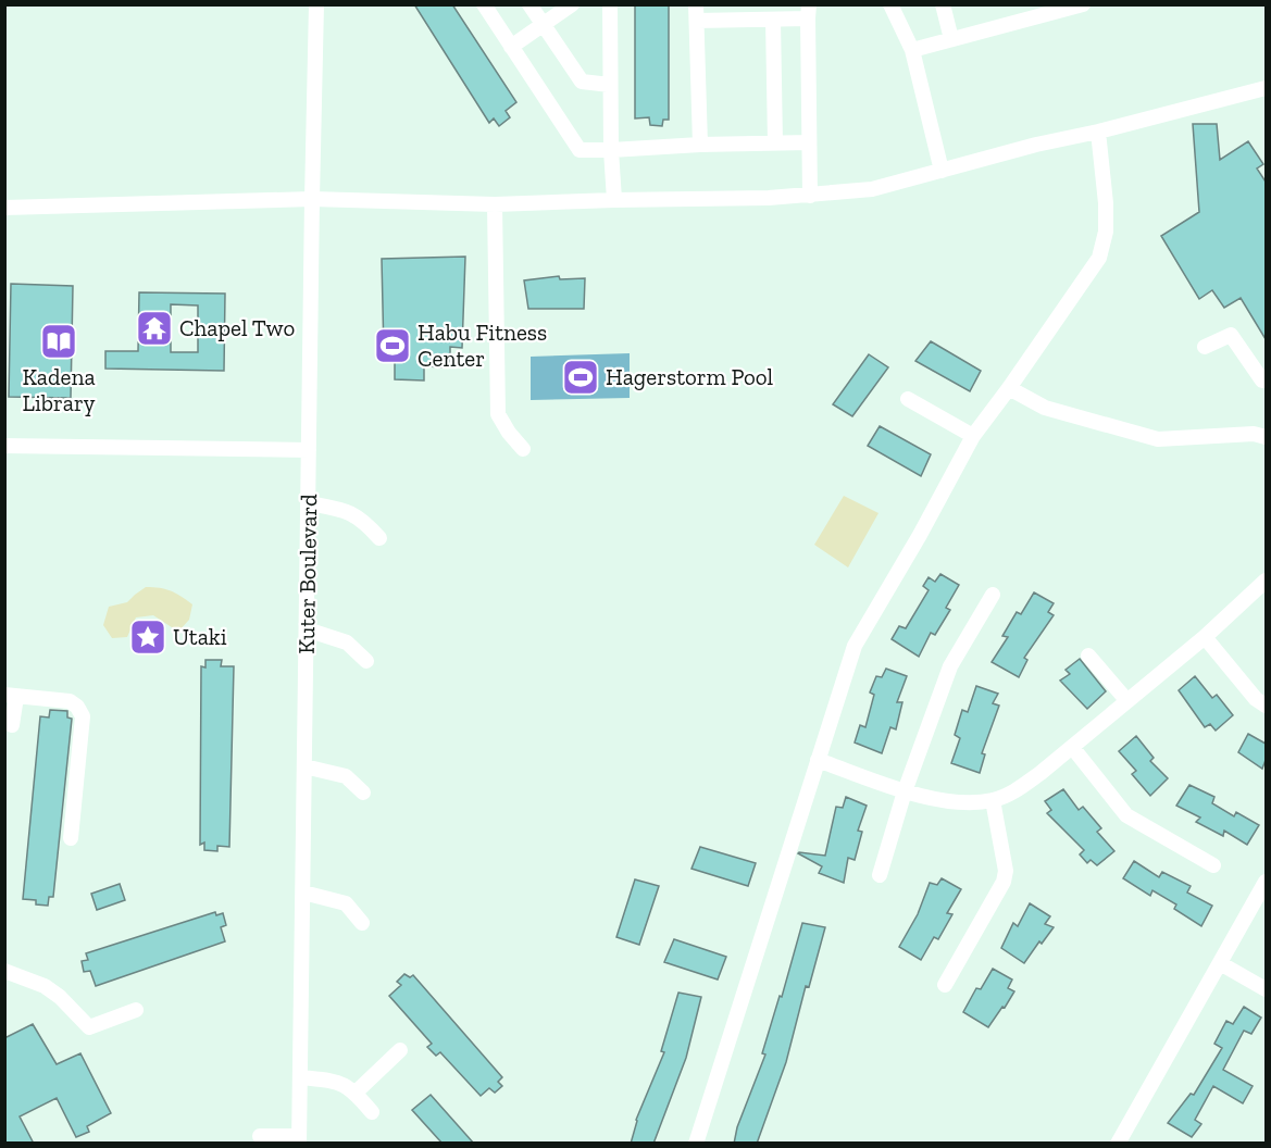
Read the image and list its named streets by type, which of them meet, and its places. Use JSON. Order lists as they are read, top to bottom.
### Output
{
  "streets": {
    "street": ["Kuter Boulevard"]
  },
  "places": {
    "temple": ["Chapel Two"],
    "library": ["Kadena Library"],
    "sports": ["Habu Fitness Center", "Hagerstorm Pool"],
    "place": ["Utaki"]
  }
}
